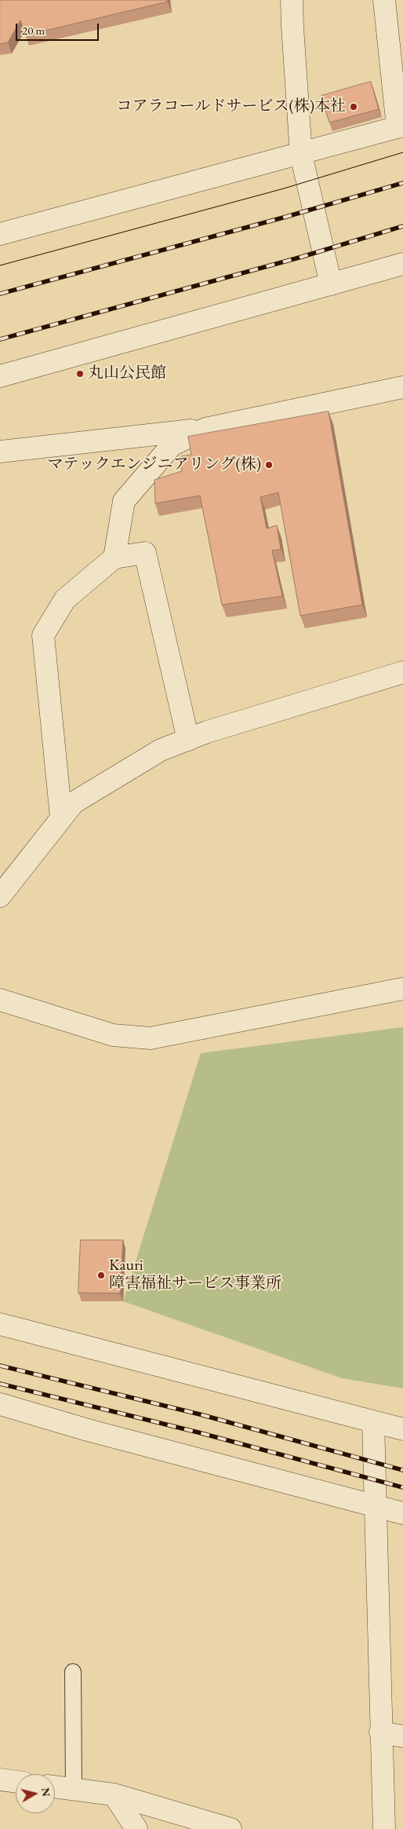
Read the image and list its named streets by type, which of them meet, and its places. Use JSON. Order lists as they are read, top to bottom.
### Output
{
  "places": [
    "コアラコールドサービス(株)本社",
    "丸山公民館",
    "マテックエンジニアリング(株)",
    "Kauri 障害福祉サービス事業所"
  ],
  "scale_bar": "20 m",
  "north": "right"
}
